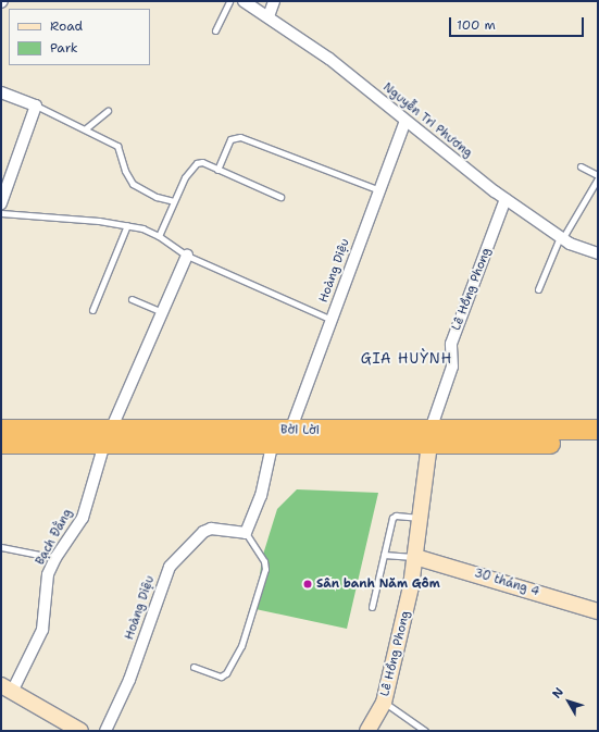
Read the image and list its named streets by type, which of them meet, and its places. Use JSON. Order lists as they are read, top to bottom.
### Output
{
  "streets": {
    "highway": ["Bời Lời"],
    "street": [
      "Nguyễn Tri Phương",
      "Hoàng Diệu",
      "Lê Hồng Phong",
      "Bạch Đằng",
      "30 tháng 4"
    ]
  },
  "crossings": [
    ["Nguyễn Tri Phương", "Hoàng Diệu"],
    ["Nguyễn Tri Phương", "Lê Hồng Phong"],
    ["Hoàng Diệu", "Bời Lời"],
    ["Lê Hồng Phong", "Bời Lời"],
    ["Lê Hồng Phong", "30 tháng 4"],
    ["Bời Lời", "Bạch Đằng"]
  ],
  "districts": ["GIA HUỲNH"],
  "places": ["Sân banh Năm Gôm"],
  "legend": ["Road", "Park"],
  "scale_bar": "100 m",
  "north": "top left"
}
